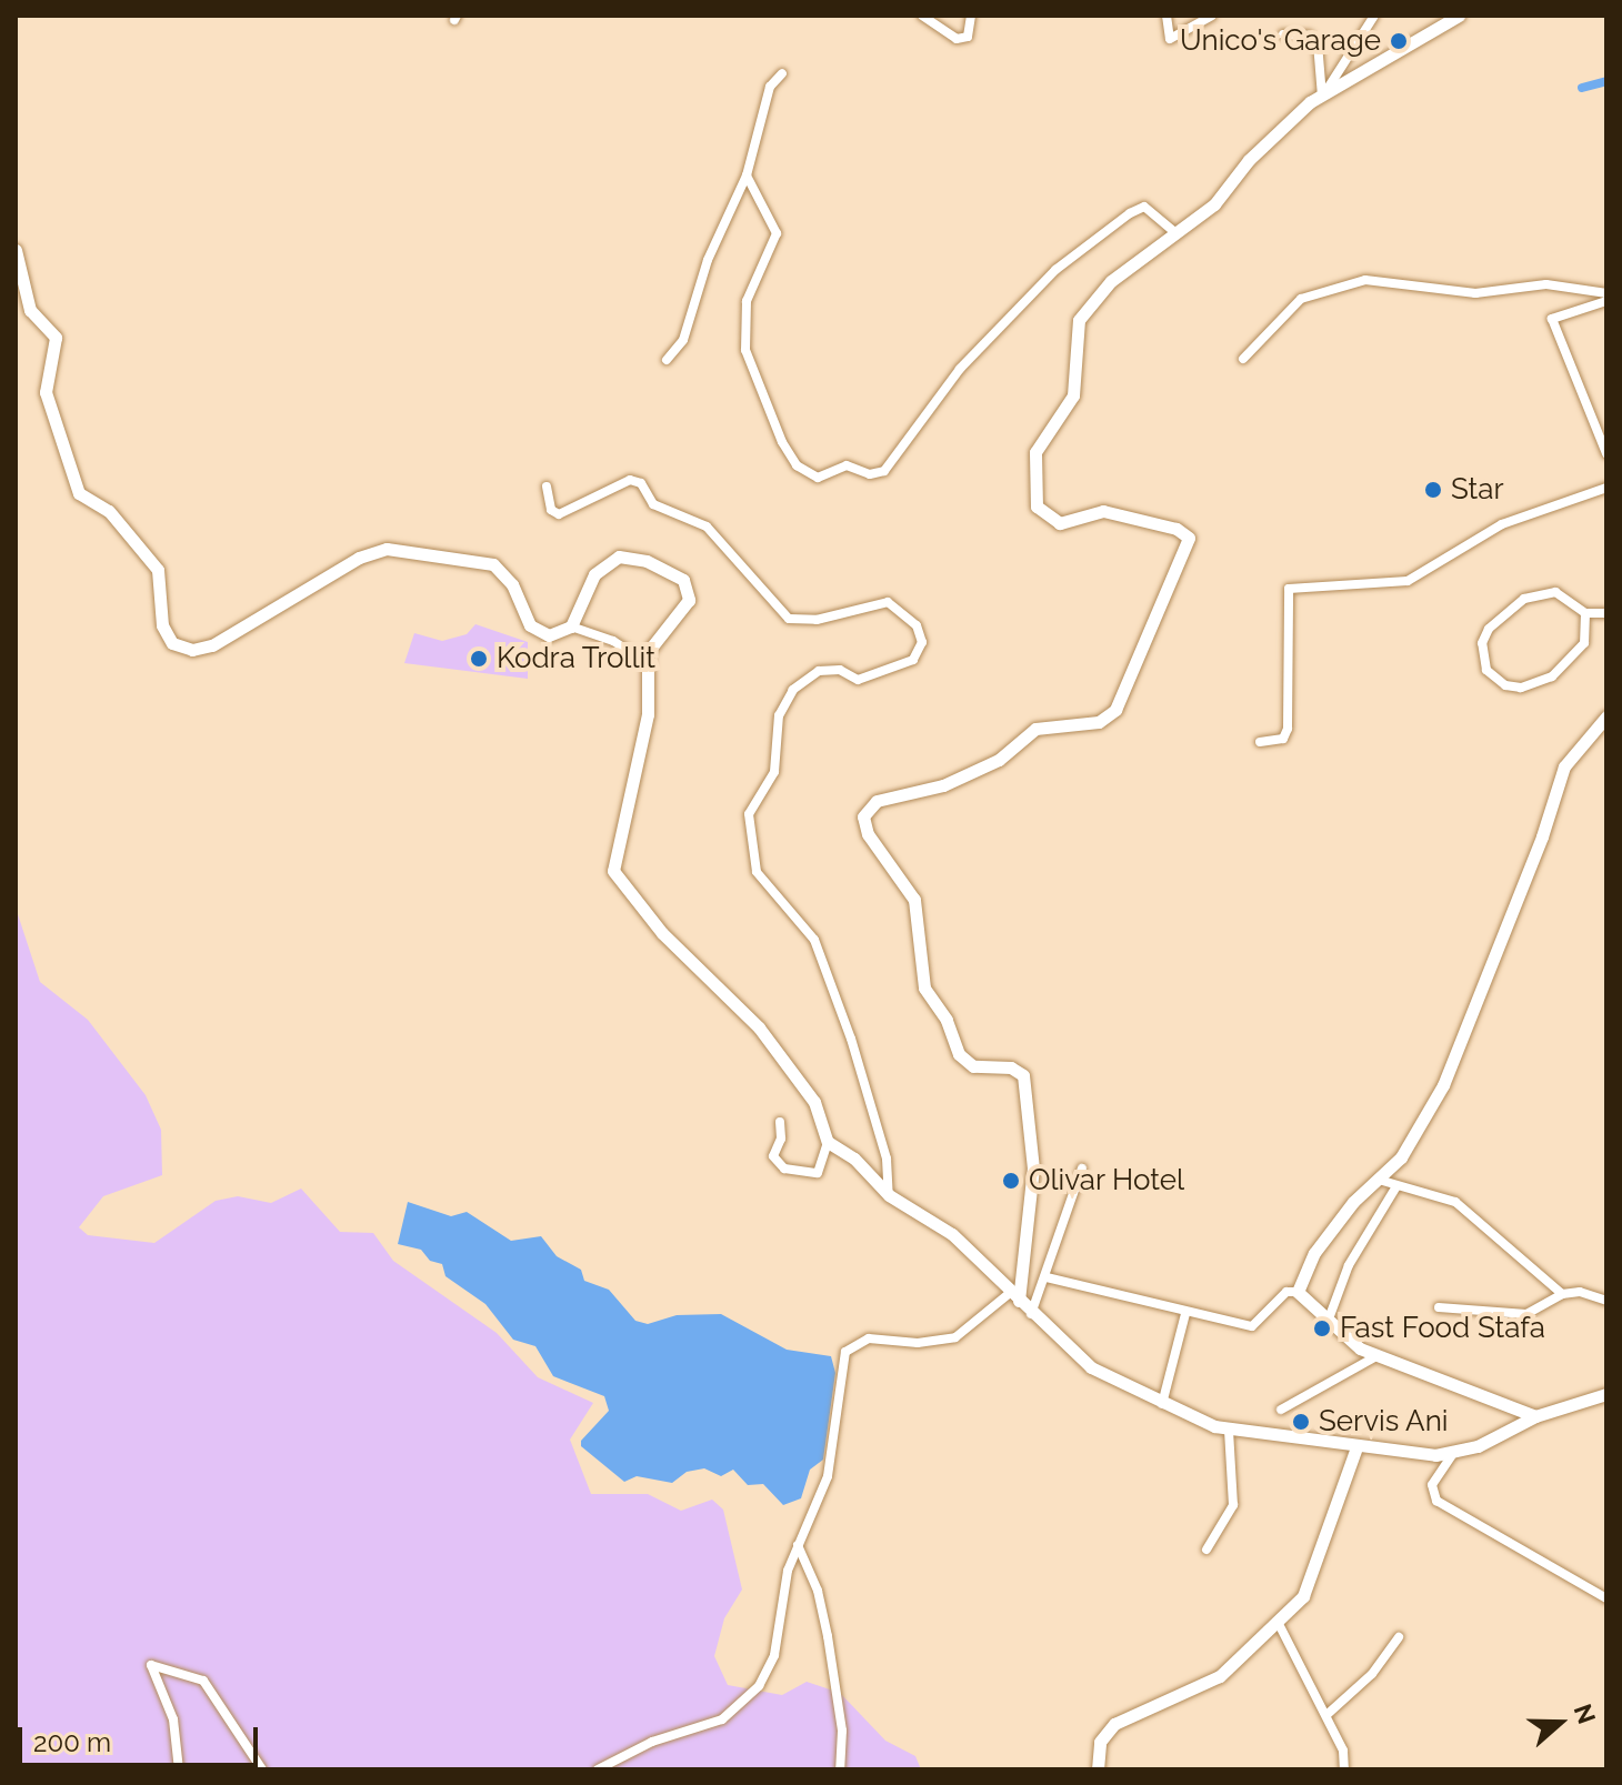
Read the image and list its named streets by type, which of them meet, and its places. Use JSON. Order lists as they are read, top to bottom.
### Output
{
  "places": [
    "Unico's Garage",
    "Star",
    "Kodra Trollit",
    "Olivar Hotel",
    "Fast Food Stafa",
    "Servis Ani"
  ],
  "scale_bar": "200 m",
  "north": "right"
}
